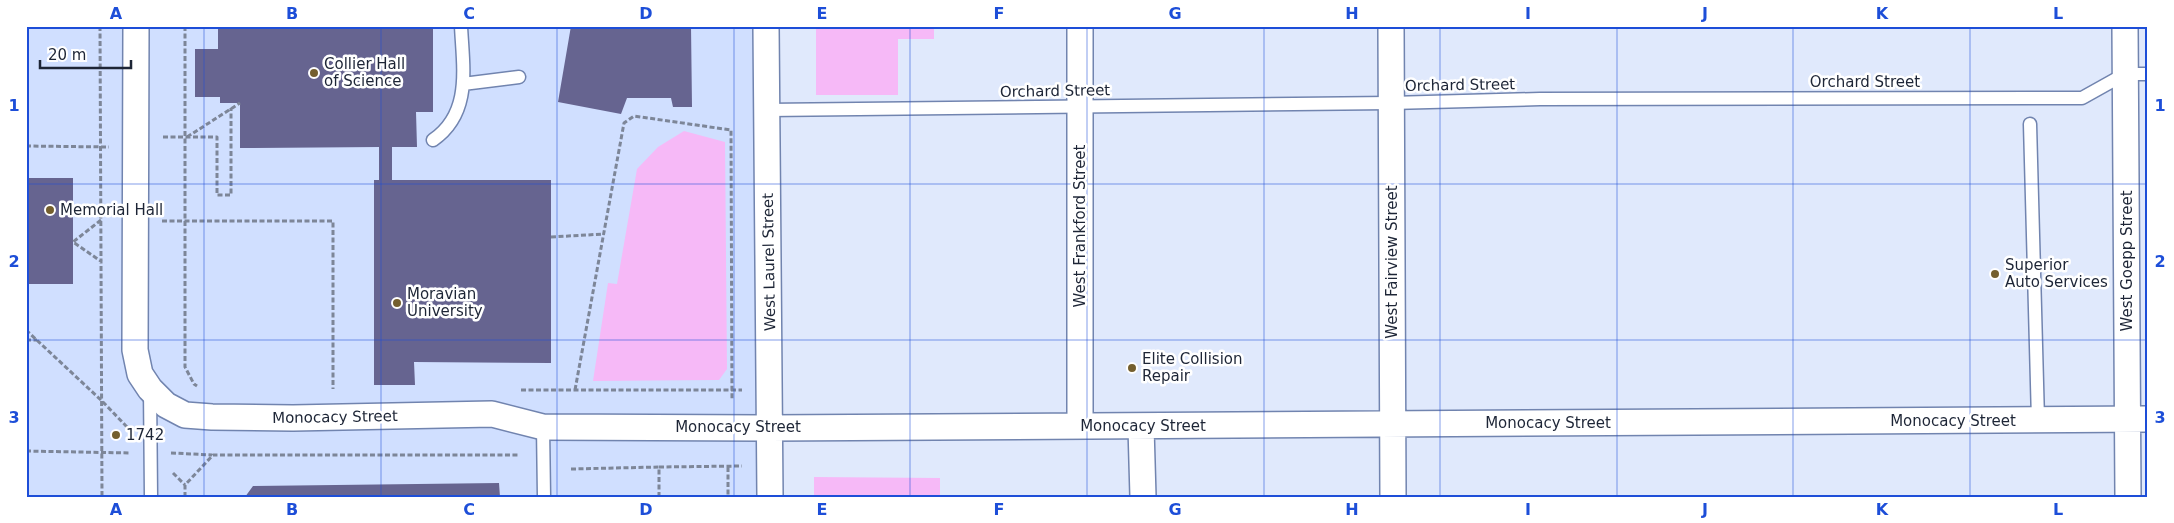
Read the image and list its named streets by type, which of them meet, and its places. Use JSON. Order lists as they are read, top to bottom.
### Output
{
  "streets": {
    "street": [
      "West Frankford Street",
      "West Goepp Street",
      "West Laurel Street",
      "West Fairview Street",
      "Monocacy Street"
    ],
    "lane": ["Orchard Street"]
  },
  "crossings": [
    ["Orchard Street", "West Frankford Street"],
    ["Orchard Street", "West Goepp Street"],
    ["Orchard Street", "West Laurel Street"],
    ["Orchard Street", "West Fairview Street"],
    ["West Frankford Street", "Monocacy Street"],
    ["West Goepp Street", "Monocacy Street"],
    ["West Laurel Street", "Monocacy Street"],
    ["West Fairview Street", "Monocacy Street"]
  ],
  "places": [
    "Collier Hall of Science",
    "Memorial Hall",
    "Superior Auto Services",
    "Moravian University",
    "Elite Collision Repair",
    "1742"
  ],
  "scale_bar": "20 m",
  "grid": {
    "columns": [
      "A",
      "B",
      "C",
      "D",
      "E",
      "F",
      "G",
      "H",
      "I",
      "J",
      "K",
      "L"
    ],
    "rows": ["1", "2", "3"]
  }
}
